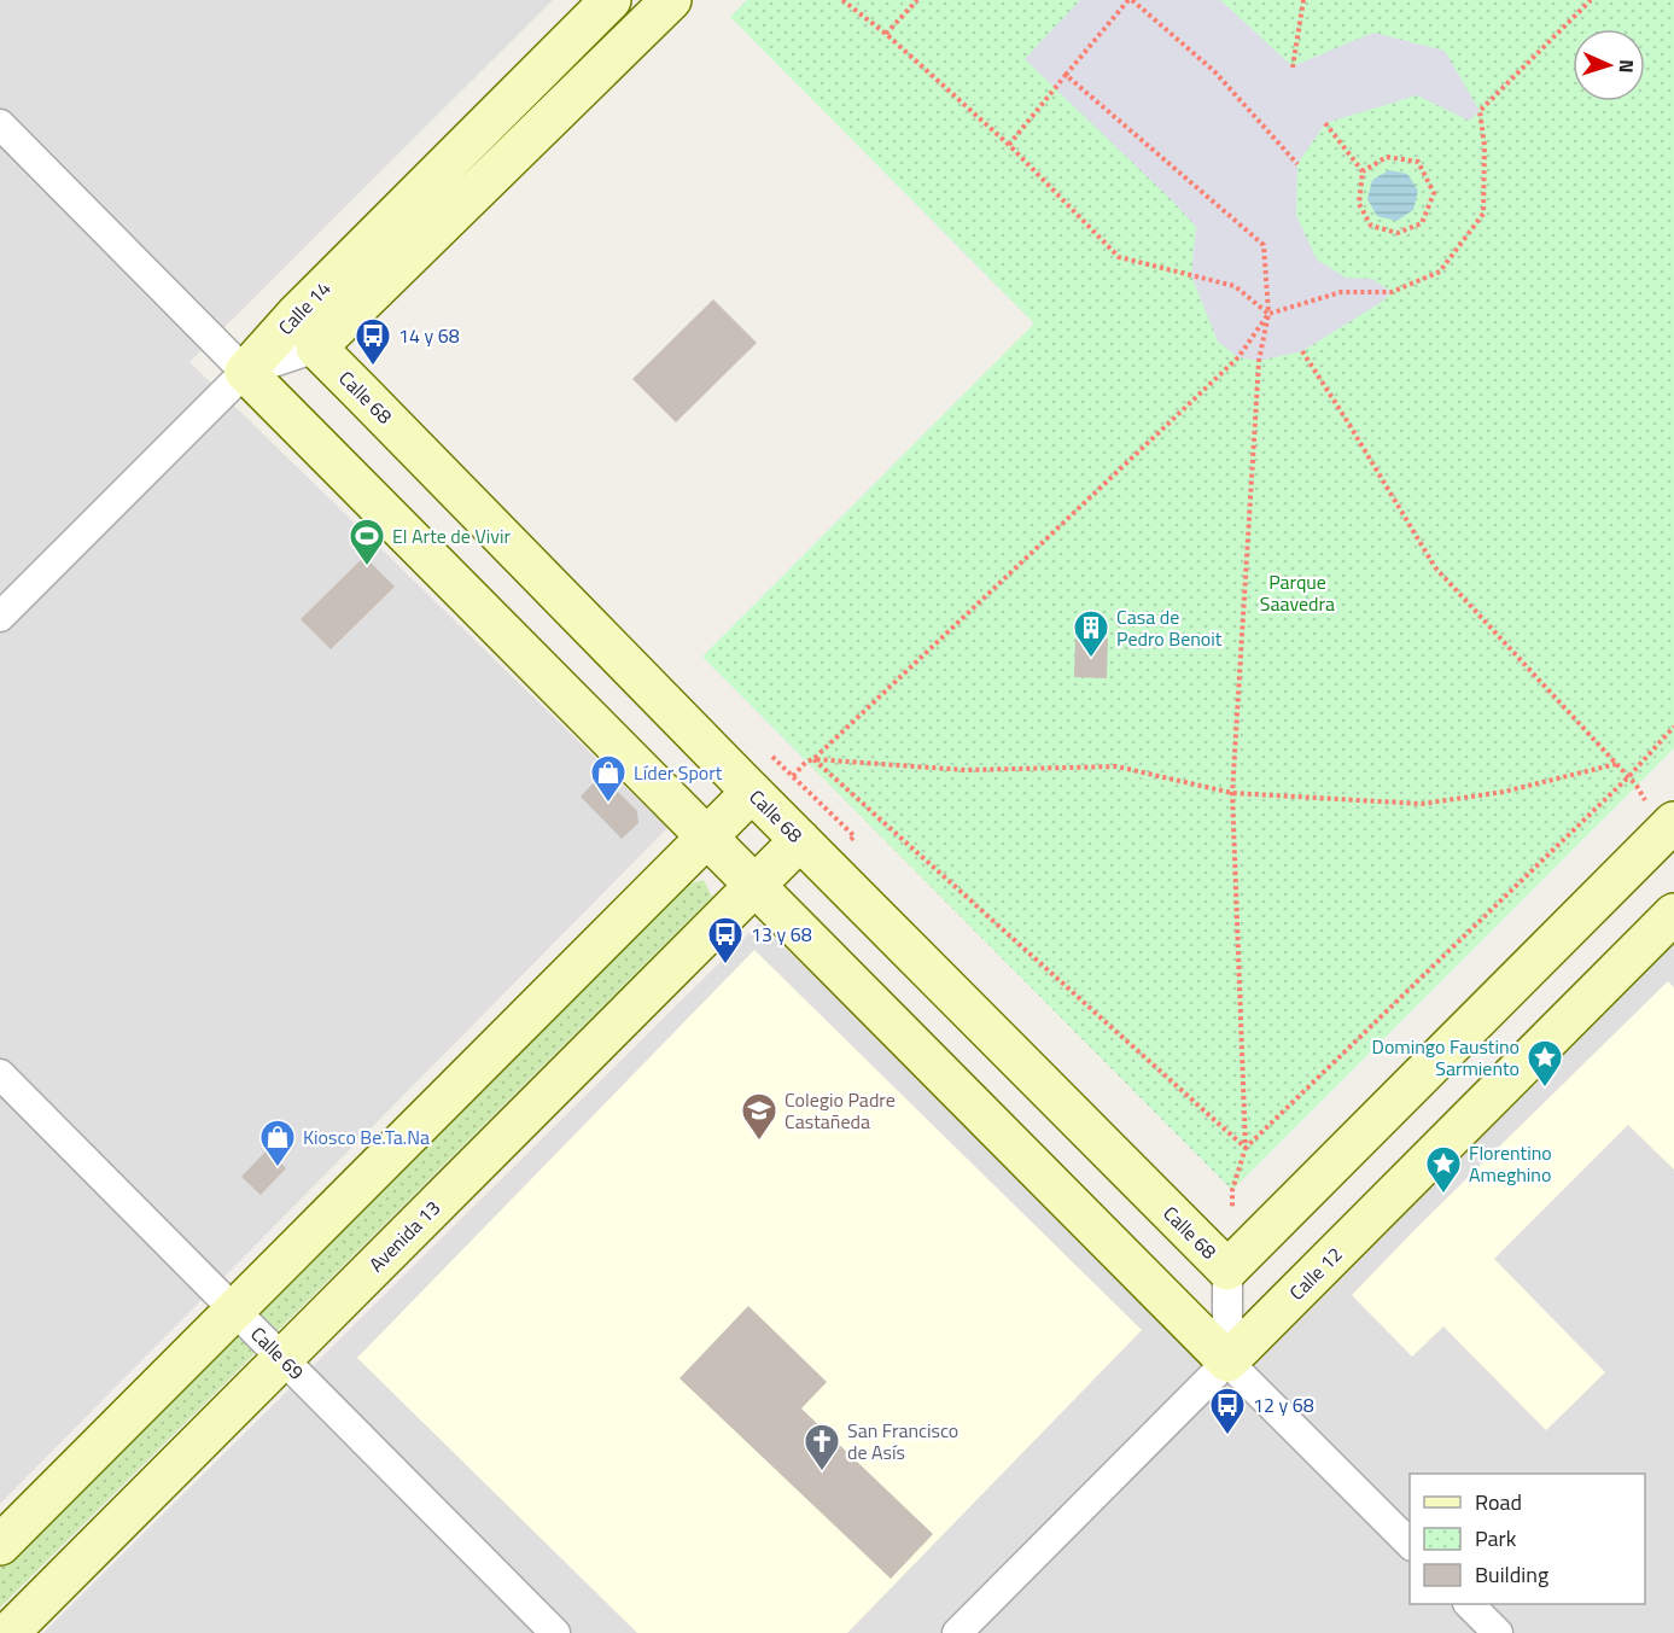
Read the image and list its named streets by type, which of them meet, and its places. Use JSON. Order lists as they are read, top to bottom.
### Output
{
  "streets": {
    "main road": [
      "Calle 14",
      "Calle 68",
      "Avenida 13",
      "Calle 12"
    ],
    "street": ["Calle 69"]
  },
  "crossings": [
    ["Calle 14", "Calle 68"],
    ["Calle 68", "Avenida 13"],
    ["Calle 68", "Calle 12"],
    ["Avenida 13", "Calle 69"]
  ],
  "parks": ["Parque Saavedra"],
  "places": {
    "bus stop": ["14 y 68", "13 y 68", "12 y 68"],
    "sports": ["El Arte de Vivir"],
    "building": ["Casa de Pedro Benoit"],
    "shop": ["Líder Sport", "Kiosco Be.Ta.Na"],
    "place": ["Domingo Faustino Sarmiento", "Florentino Ameghino"],
    "school or university": ["Colegio Padre Castañeda"],
    "church": ["San Francisco de Asís"]
  },
  "legend": ["Road", "Park", "Building"],
  "north": "right"
}
